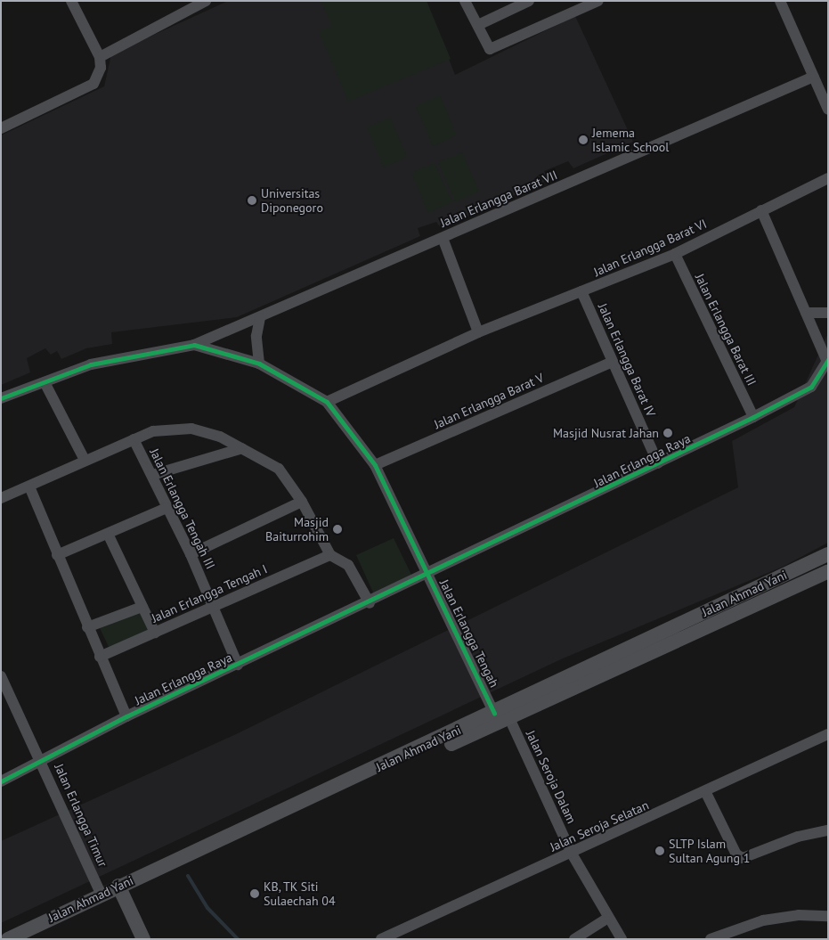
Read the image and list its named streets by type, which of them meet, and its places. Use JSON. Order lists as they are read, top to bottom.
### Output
{
  "streets": {
    "main road": ["Jalan Ahmad Yani"],
    "street": [
      "Jalan Erlangga Barat VII",
      "Jalan Erlangga Barat VI",
      "Jalan Erlangga Barat III",
      "Jalan Erlangga Barat IV",
      "Jalan Erlangga Barat V",
      "Jalan Erlangga Raya",
      "Jalan Erlangga Tengah III",
      "Jalan Erlangga Tengah I",
      "Jalan Erlangga Tengah",
      "Jalan Seroja Dalam",
      "Jalan Erlangga Timur",
      "Jalan Seroja Selatan"
    ]
  },
  "crossings": [
    ["Jalan Erlangga Barat VII", "Jalan Erlangga Tengah"],
    ["Jalan Erlangga Barat VI", "Jalan Erlangga Barat III"],
    ["Jalan Erlangga Barat VI", "Jalan Erlangga Barat IV"],
    ["Jalan Erlangga Barat VI", "Jalan Erlangga Tengah"],
    ["Jalan Erlangga Barat III", "Jalan Erlangga Raya"],
    ["Jalan Erlangga Barat IV", "Jalan Erlangga Barat V"],
    ["Jalan Erlangga Barat IV", "Jalan Erlangga Raya"],
    ["Jalan Erlangga Barat V", "Jalan Erlangga Tengah"],
    ["Jalan Erlangga Raya", "Jalan Erlangga Tengah III"],
    ["Jalan Erlangga Raya", "Jalan Erlangga Tengah"],
    ["Jalan Erlangga Raya", "Jalan Erlangga Timur"],
    ["Jalan Erlangga Tengah III", "Jalan Erlangga Tengah I"],
    ["Jalan Ahmad Yani", "Jalan Erlangga Tengah"],
    ["Jalan Ahmad Yani", "Jalan Seroja Dalam"],
    ["Jalan Ahmad Yani", "Jalan Erlangga Timur"],
    ["Jalan Seroja Dalam", "Jalan Seroja Selatan"]
  ],
  "places": [
    "Jemema Islamic School",
    "Universitas Diponegoro",
    "Masjid Nusrat Jahan",
    "Masjid Baiturrohim",
    "SLTP Islam Sultan Agung 1",
    "KB, TK Siti Sulaechah 04"
  ]
}
